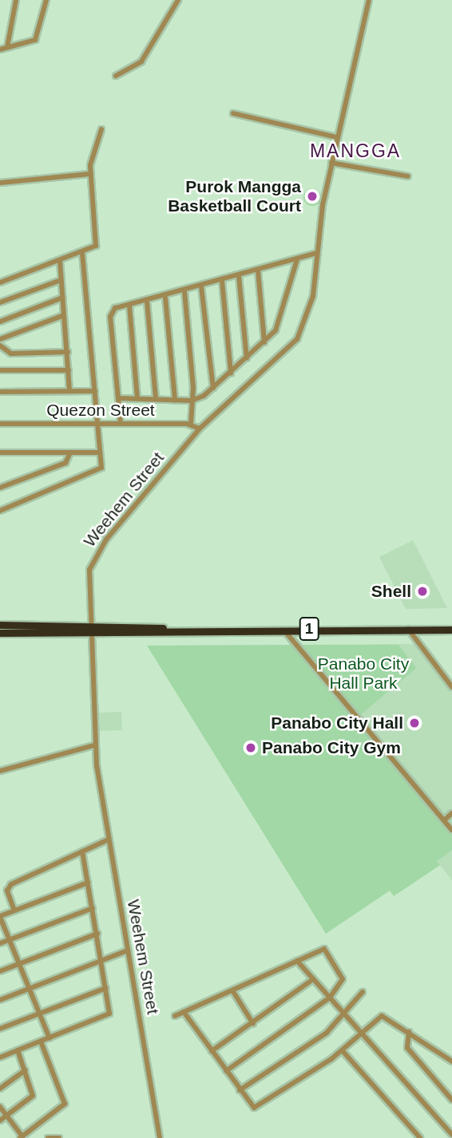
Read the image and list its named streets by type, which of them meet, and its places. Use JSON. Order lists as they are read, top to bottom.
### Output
{
  "streets": {
    "highway": ["1"],
    "street": ["Quezon Street", "Weehem Street"]
  },
  "crossings": [
    ["Quezon Street", "Weehem Street"],
    ["Weehem Street", "1"]
  ],
  "districts": ["MANGGA"],
  "parks": ["Panabo City Hall Park"],
  "places": [
    "Purok Mangga Basketball Court",
    "Shell",
    "Panabo City Hall",
    "Panabo City Gym"
  ]
}
